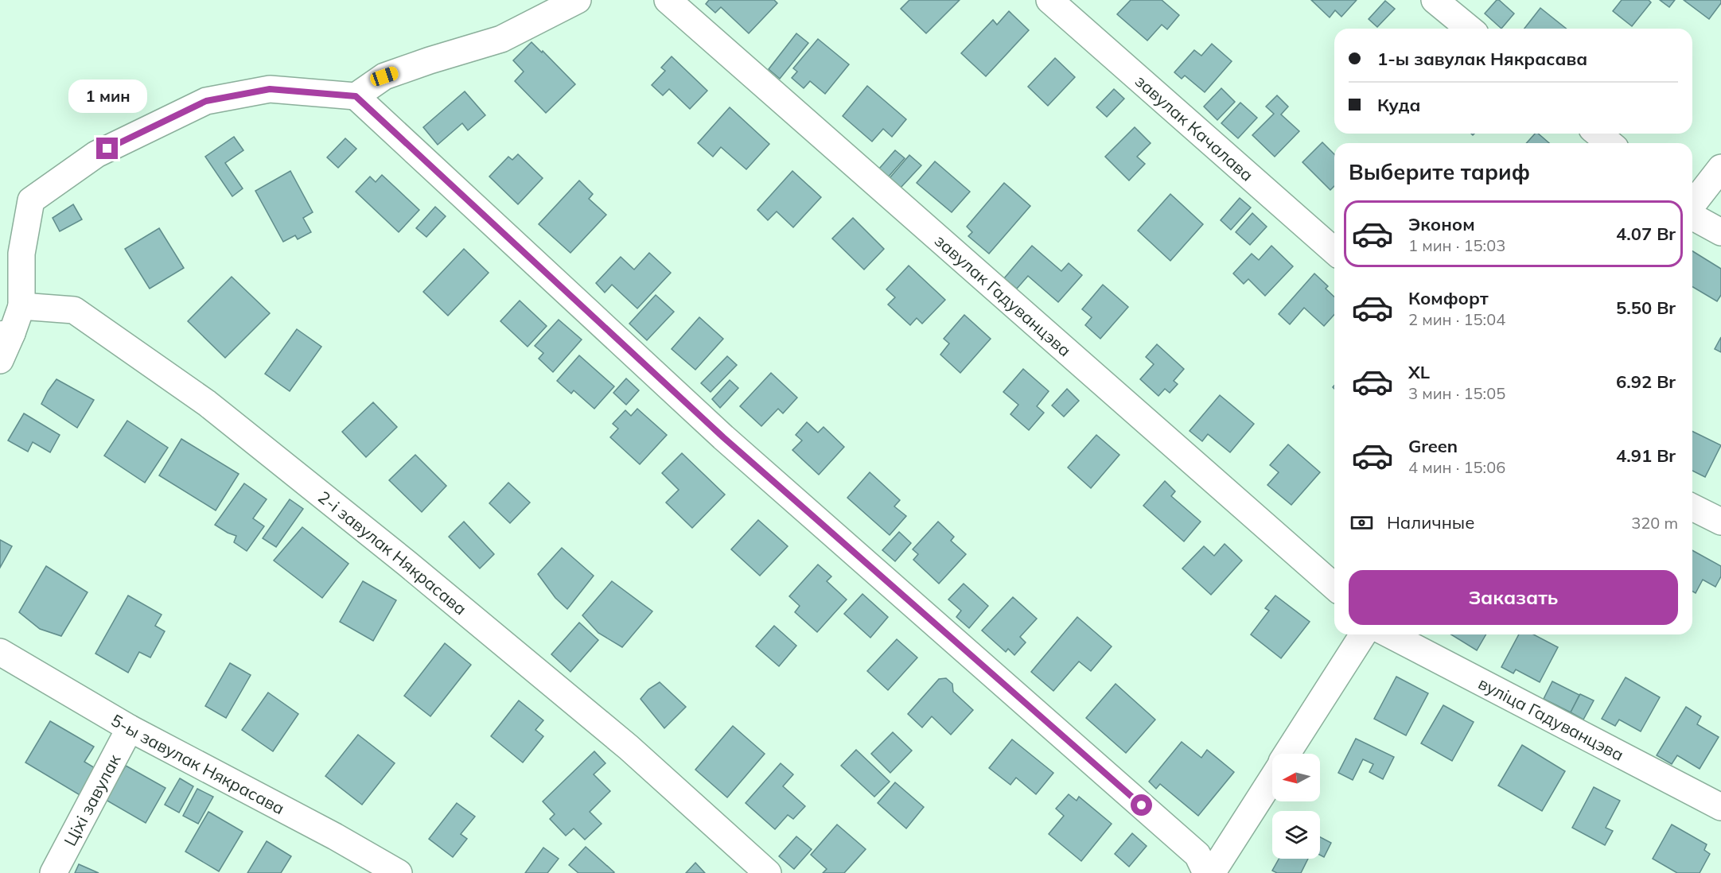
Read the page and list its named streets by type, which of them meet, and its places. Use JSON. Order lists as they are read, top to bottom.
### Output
{
  "streets": {
    "street": [
      "завулак Качалава",
      "завулак Гадуванцэва",
      "2-і завулак Някрасава",
      "вуліца Гадуванцэва",
      "5-ы завулак Някрасава",
      "Ціхі завулак"
    ]
  },
  "crossings": [
    ["5-ы завулак Някрасава", "Ціхі завулак"]
  ],
  "north": "left",
  "page": {
    "banner": ["1-ы завулак Някрасава", "Куда"],
    "bubble": "1 мин",
    "heading": "Выберите тариф",
    "list": [
      {
        "name": "Эконом",
        "note": "1 мин · 15:03",
        "value": "4.07 Br"
      },
      {
        "name": "Комфорт",
        "note": "2 мин · 15:04",
        "value": "5.50 Br"
      },
      {
        "name": "XL",
        "note": "3 мин · 15:05",
        "value": "6.92 Br"
      },
      {
        "name": "Green",
        "note": "4 мин · 15:06",
        "value": "4.91 Br"
      }
    ],
    "pay": ["Наличные", "320 m"],
    "buttons": "Заказать"
  }
}
